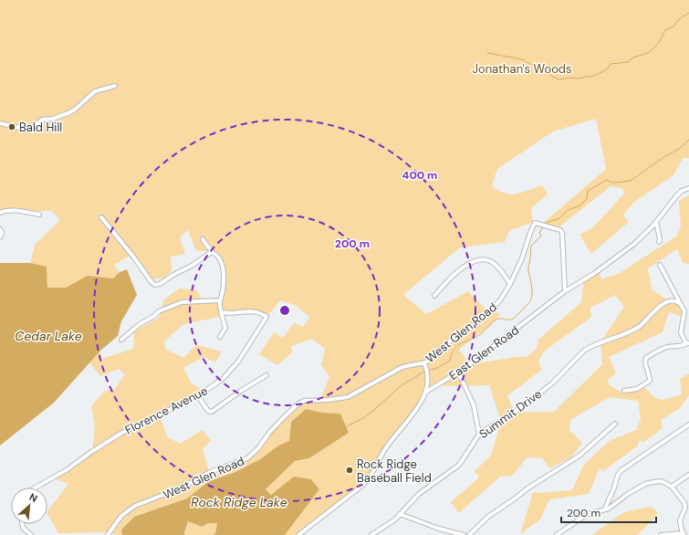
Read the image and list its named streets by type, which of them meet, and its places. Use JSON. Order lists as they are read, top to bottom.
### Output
{
  "streets": {
    "street": [
      "West Glen Road",
      "East Glen Road",
      "Florence Avenue",
      "Summit Drive"
    ]
  },
  "crossings": [
    ["West Glen Road", "East Glen Road"]
  ],
  "water": ["Cedar Lake", "Rock Ridge Lake"],
  "parks": ["Jonathan's Woods"],
  "places": ["Bald Hill", "Rock Ridge Baseball Field"],
  "scale_bar": "200 m",
  "north": "top right",
  "rings": ["400 m", "200 m"]
}
